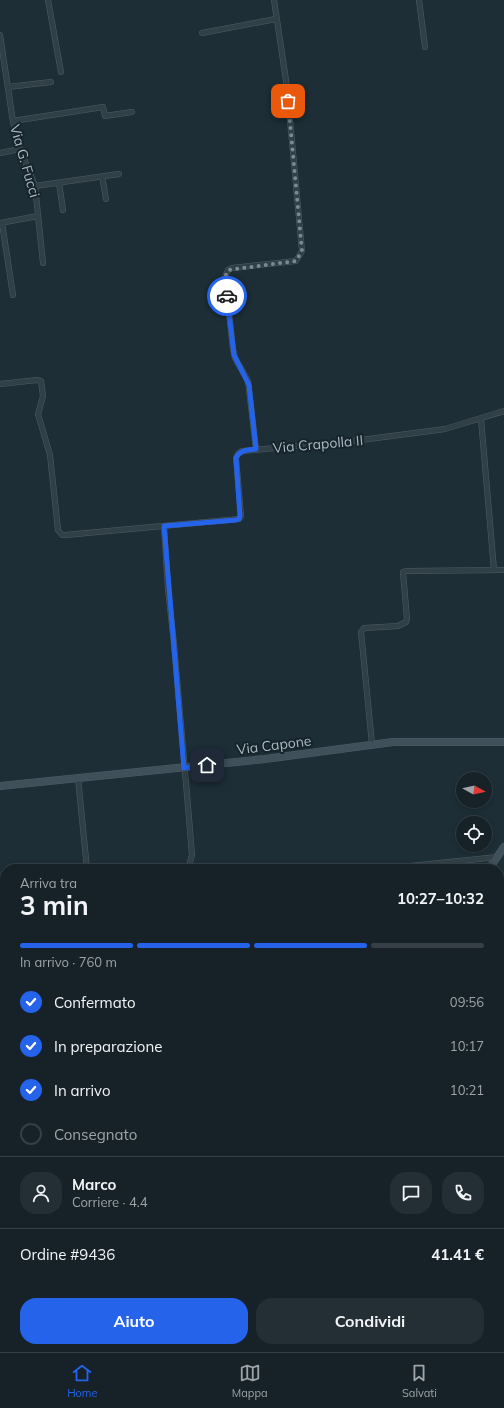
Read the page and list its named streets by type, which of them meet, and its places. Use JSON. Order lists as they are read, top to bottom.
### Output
{
  "streets": {
    "street": ["Via G. Fucci", "Via Crapolla II", "Via Capone"]
  },
  "north": "right",
  "page": {
    "heading": ["3 min", "Arriva tra", "10:27–10:32"],
    "panel": [
      "Marco",
      "Corriere · 4.4",
      "Ordine #9436",
      "41.41 €"
    ],
    "bar": "In arrivo · 760 m",
    "list": [
      ["Confermato", "09:56"],
      ["In preparazione", "10:17"],
      ["In arrivo", "10:21"],
      "Consegnato"
    ],
    "buttons": ["Aiuto", "Condividi"],
    "tabs": ["Home", "Mappa", "Salvati"]
  }
}
